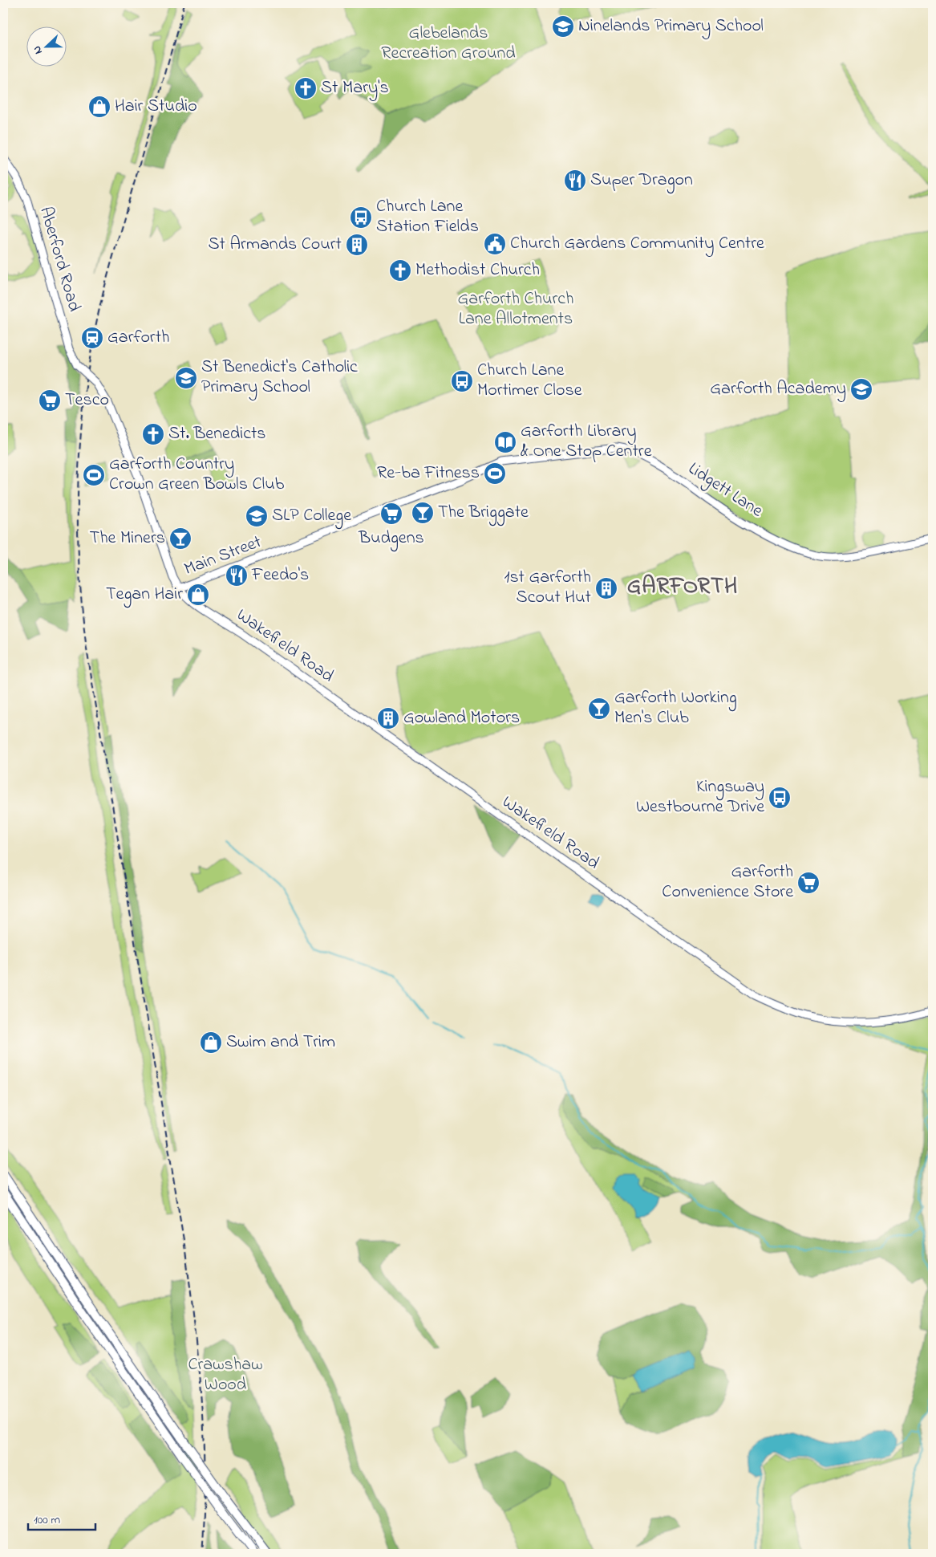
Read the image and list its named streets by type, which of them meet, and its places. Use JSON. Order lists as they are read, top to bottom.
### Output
{
  "streets": {
    "main road": [
      "Aberford Road",
      "Lidgett Lane",
      "Main Street",
      "Wakefield Road"
    ]
  },
  "crossings": [
    ["Aberford Road", "Main Street"],
    ["Aberford Road", "Wakefield Road"],
    ["Lidgett Lane", "Main Street"],
    ["Main Street", "Wakefield Road"]
  ],
  "districts": ["GARFORTH"],
  "parks": ["Glebelands Recreation Ground", "Garforth Church Lane Allotments", "Crawshaw Wood"],
  "places": {
    "school or university": [
      "Ninelands Primary School",
      "St Benedict's Catholic Primary School",
      "Garforth Academy",
      "SLP College"
    ],
    "church": ["St Mary's", "Methodist Church", "St. Benedicts"],
    "shop": ["Hair Studio", "Tegan Hair", "Swim and Trim"],
    "restaurant": ["Super Dragon", "Feedo's"],
    "bus stop": ["Church Lane Station Fields", "Church Lane Mortimer Close", "Kingsway Westbourne Drive"],
    "public building": ["Church Gardens Community Centre"],
    "building": ["St Armands Court", "1st Garforth Scout Hut", "Gowland Motors"],
    "station": ["Garforth"],
    "supermarket": ["Tesco", "Budgens", "Garforth Convenience Store"],
    "library": ["Garforth Library & One Stop Centre"],
    "sports": ["Re-ba Fitness", "Garforth Country Crown Green Bowls Club"],
    "bar": ["The Briggate", "The Miners", "Garforth Working Men's Club"]
  },
  "scale_bar": "100 m",
  "north": "left"
}
